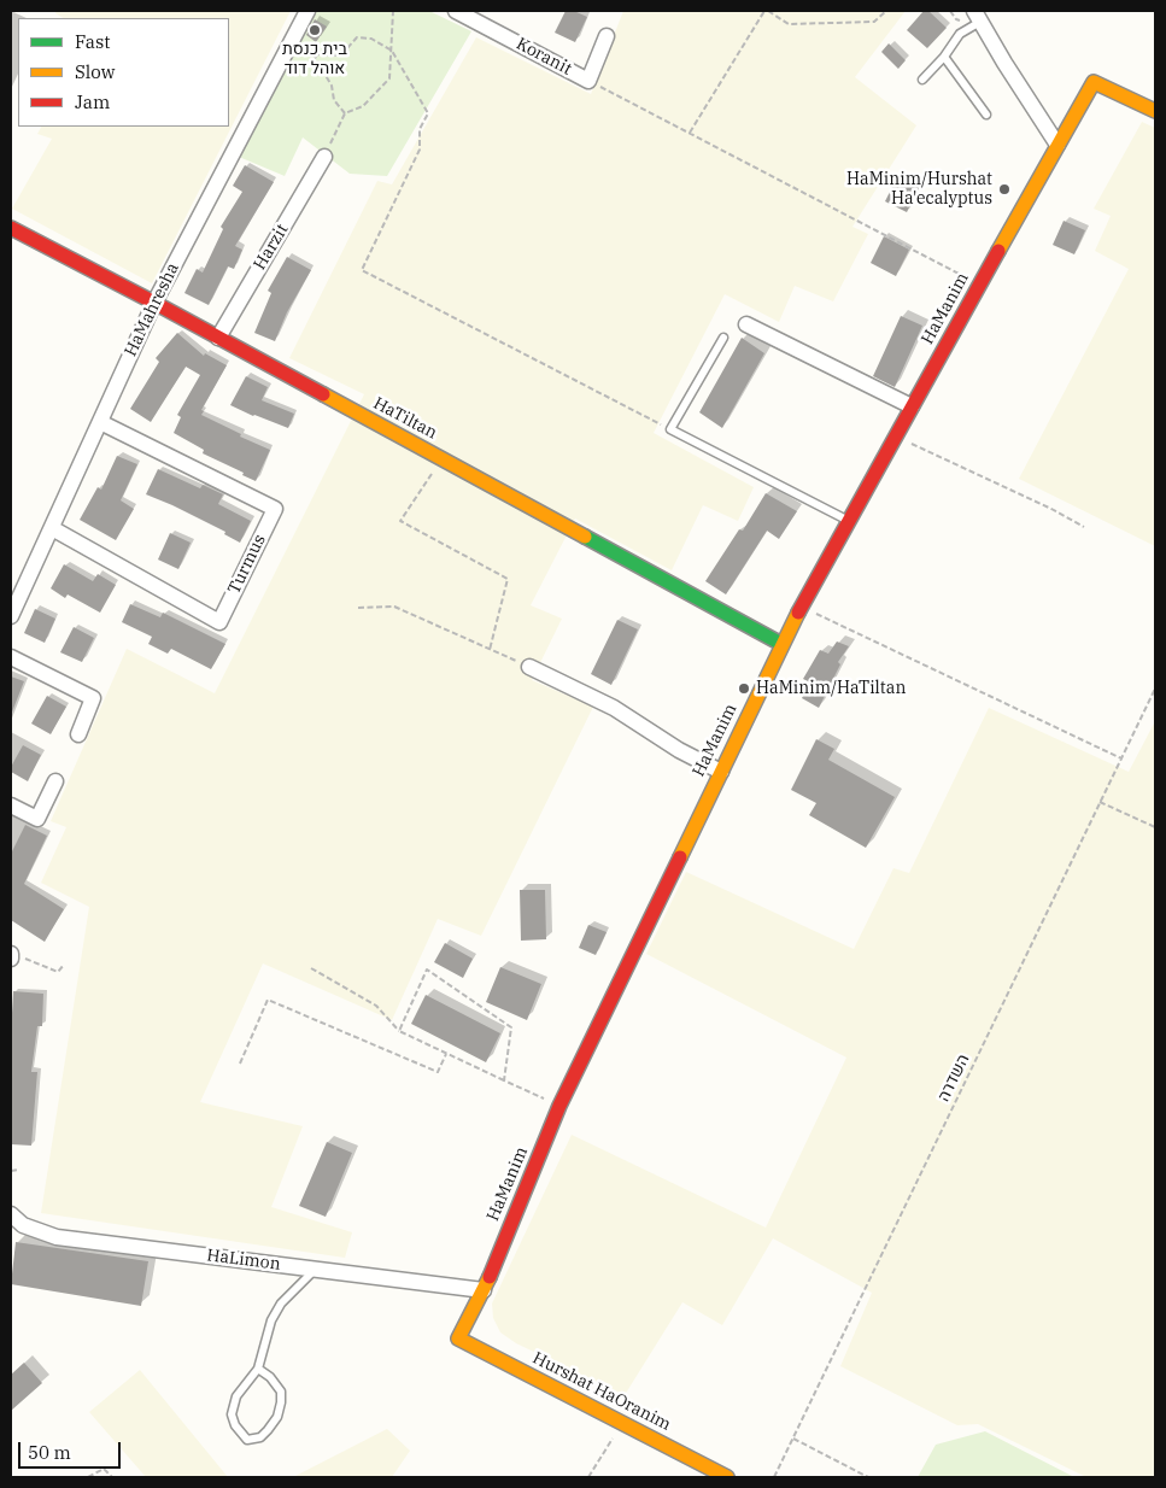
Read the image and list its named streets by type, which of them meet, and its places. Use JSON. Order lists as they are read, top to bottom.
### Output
{
  "streets": {
    "street": [
      "Koranit",
      "Harzit",
      "HaManim",
      "HaMahresha",
      "HaTiltan",
      "Turmus",
      "HaLimon",
      "Hurshat HaOranim"
    ],
    "path": ["השדרה"]
  },
  "crossings": [
    ["Harzit", "HaTiltan"],
    ["HaManim", "HaTiltan"],
    ["HaManim", "HaLimon"],
    ["HaManim", "Hurshat HaOranim"],
    ["HaMahresha", "HaTiltan"],
    ["HaMahresha", "Turmus"]
  ],
  "places": ["בית כנסת אוהל דוד", "HaMinim/Hurshat Ha'ecalyptus", "HaMinim/HaTiltan"],
  "legend": ["Fast", "Slow", "Jam"],
  "scale_bar": "50 m"
}
